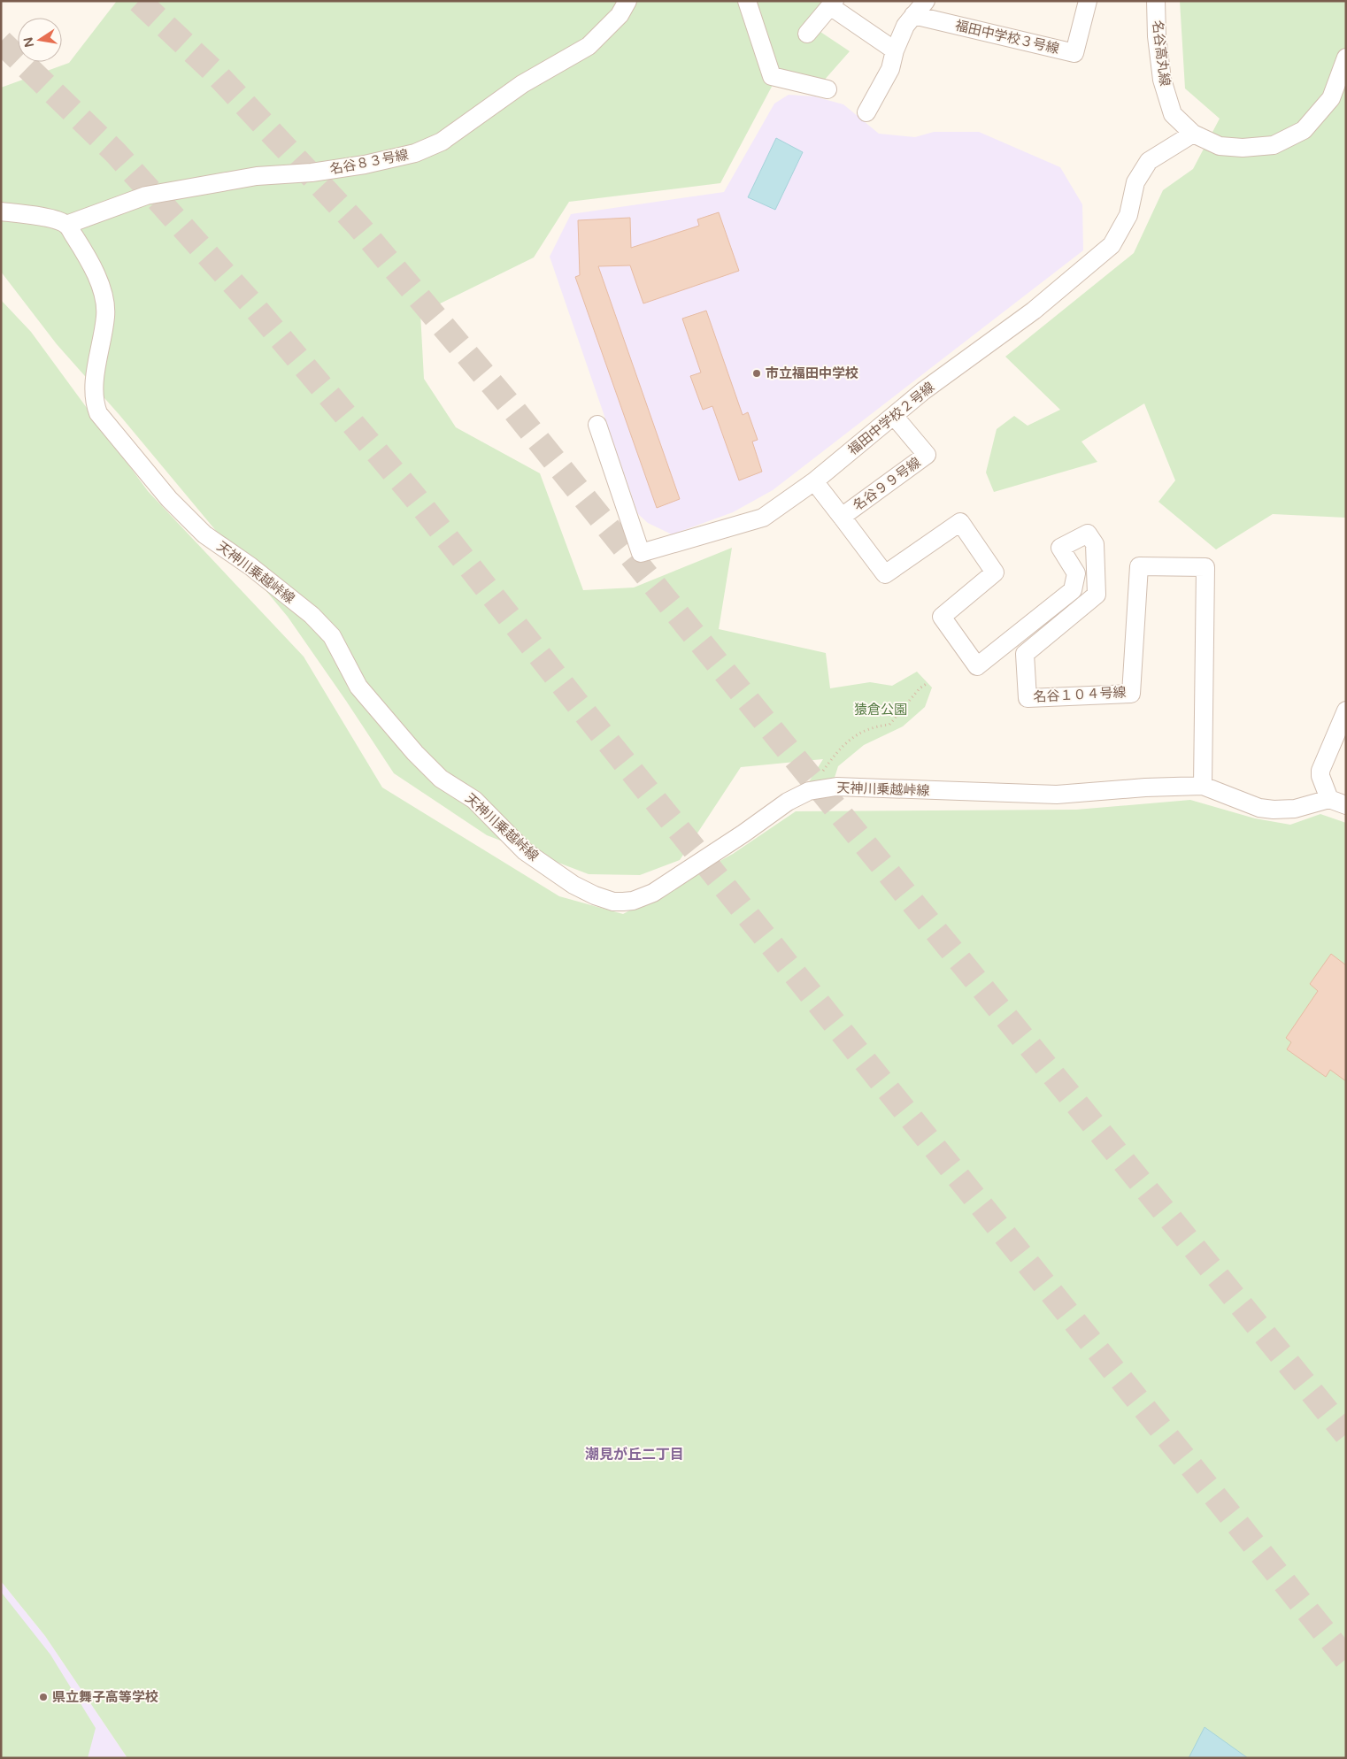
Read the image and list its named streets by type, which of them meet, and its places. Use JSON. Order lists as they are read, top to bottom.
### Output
{
  "streets": {
    "street": [
      "福田中学校３号線",
      "名谷高丸線",
      "名谷８３号線",
      "福田中学校２号線",
      "名谷９９号線",
      "天神川乗越峠線",
      "名谷１０４号線"
    ]
  },
  "crossings": [
    ["名谷高丸線", "福田中学校２号線"],
    ["名谷８３号線", "天神川乗越峠線"],
    ["福田中学校２号線", "名谷９９号線"],
    ["名谷９９号線", "名谷１０４号線"],
    ["天神川乗越峠線", "名谷１０４号線"]
  ],
  "districts": ["潮見が丘二丁目"],
  "parks": ["猿倉公園"],
  "places": ["市立福田中学校", "県立舞子高等学校"],
  "north": "left"
}
